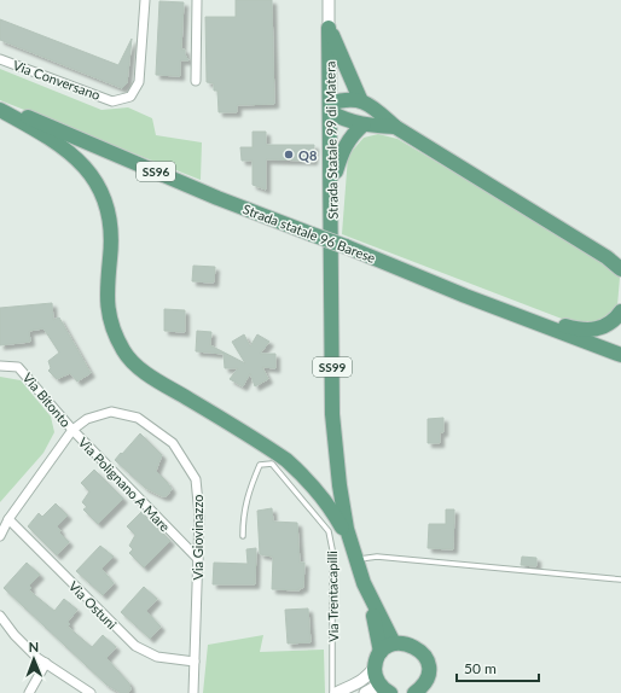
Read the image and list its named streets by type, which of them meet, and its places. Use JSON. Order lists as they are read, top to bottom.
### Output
{
  "streets": {
    "main road": [
      "Strada Statale 99 di Matera",
      "SS96",
      "Strada statale 96 Barese",
      "SS99"
    ],
    "street": [
      "Via Conversano",
      "Via Bitonto",
      "Via Polignano A Mare",
      "Via Giovinazzo",
      "Via Ostuni"
    ],
    "lane": ["Via Trentacapilli"]
  },
  "crossings": [
    ["Via Bitonto", "Via Polignano A Mare"],
    ["Via Bitonto", "Via Giovinazzo"],
    ["Via Bitonto", "Via Ostuni"],
    ["Via Polignano A Mare", "Via Giovinazzo"],
    ["Via Giovinazzo", "Via Ostuni"]
  ],
  "places": ["Q8"],
  "scale_bar": "50 m",
  "north": "top"
}
